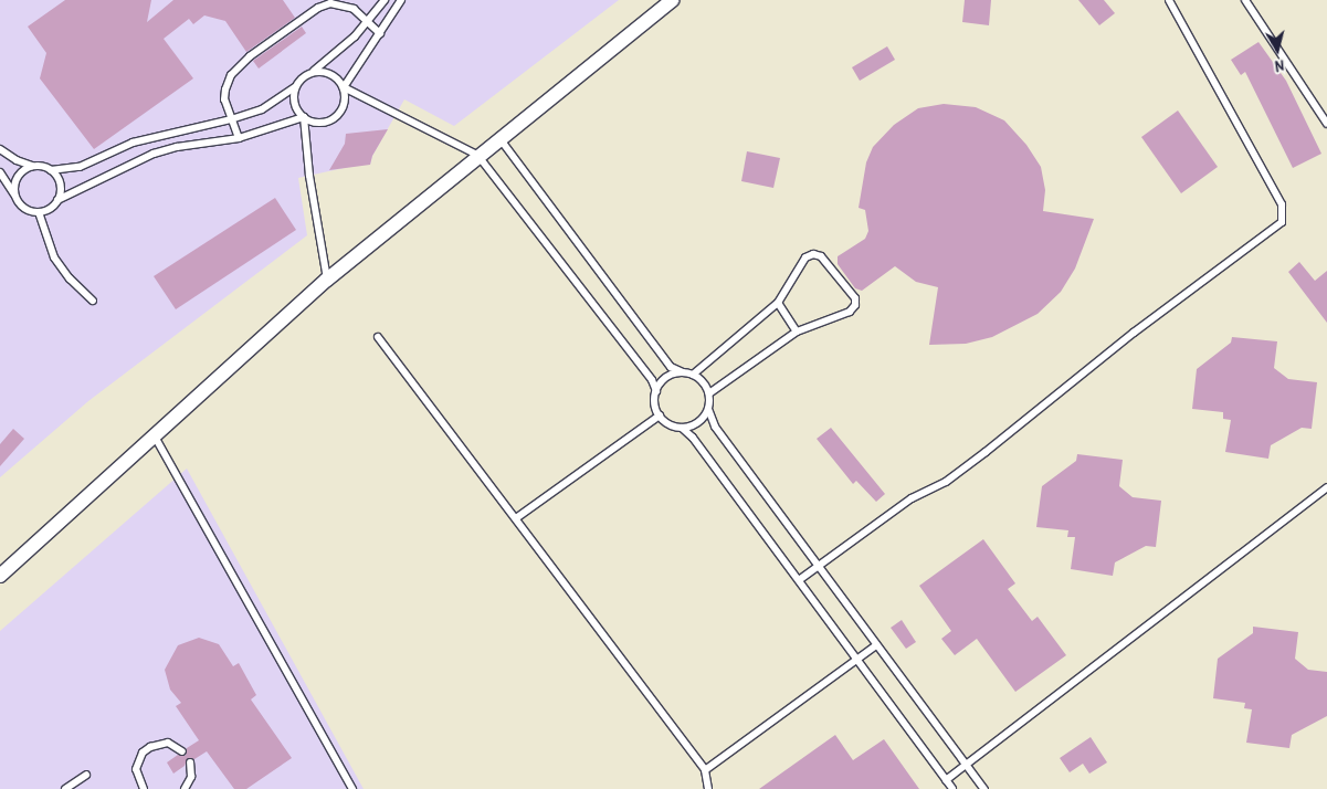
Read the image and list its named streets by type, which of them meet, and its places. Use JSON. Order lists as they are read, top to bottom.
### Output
{
  "north": "bottom"
}
